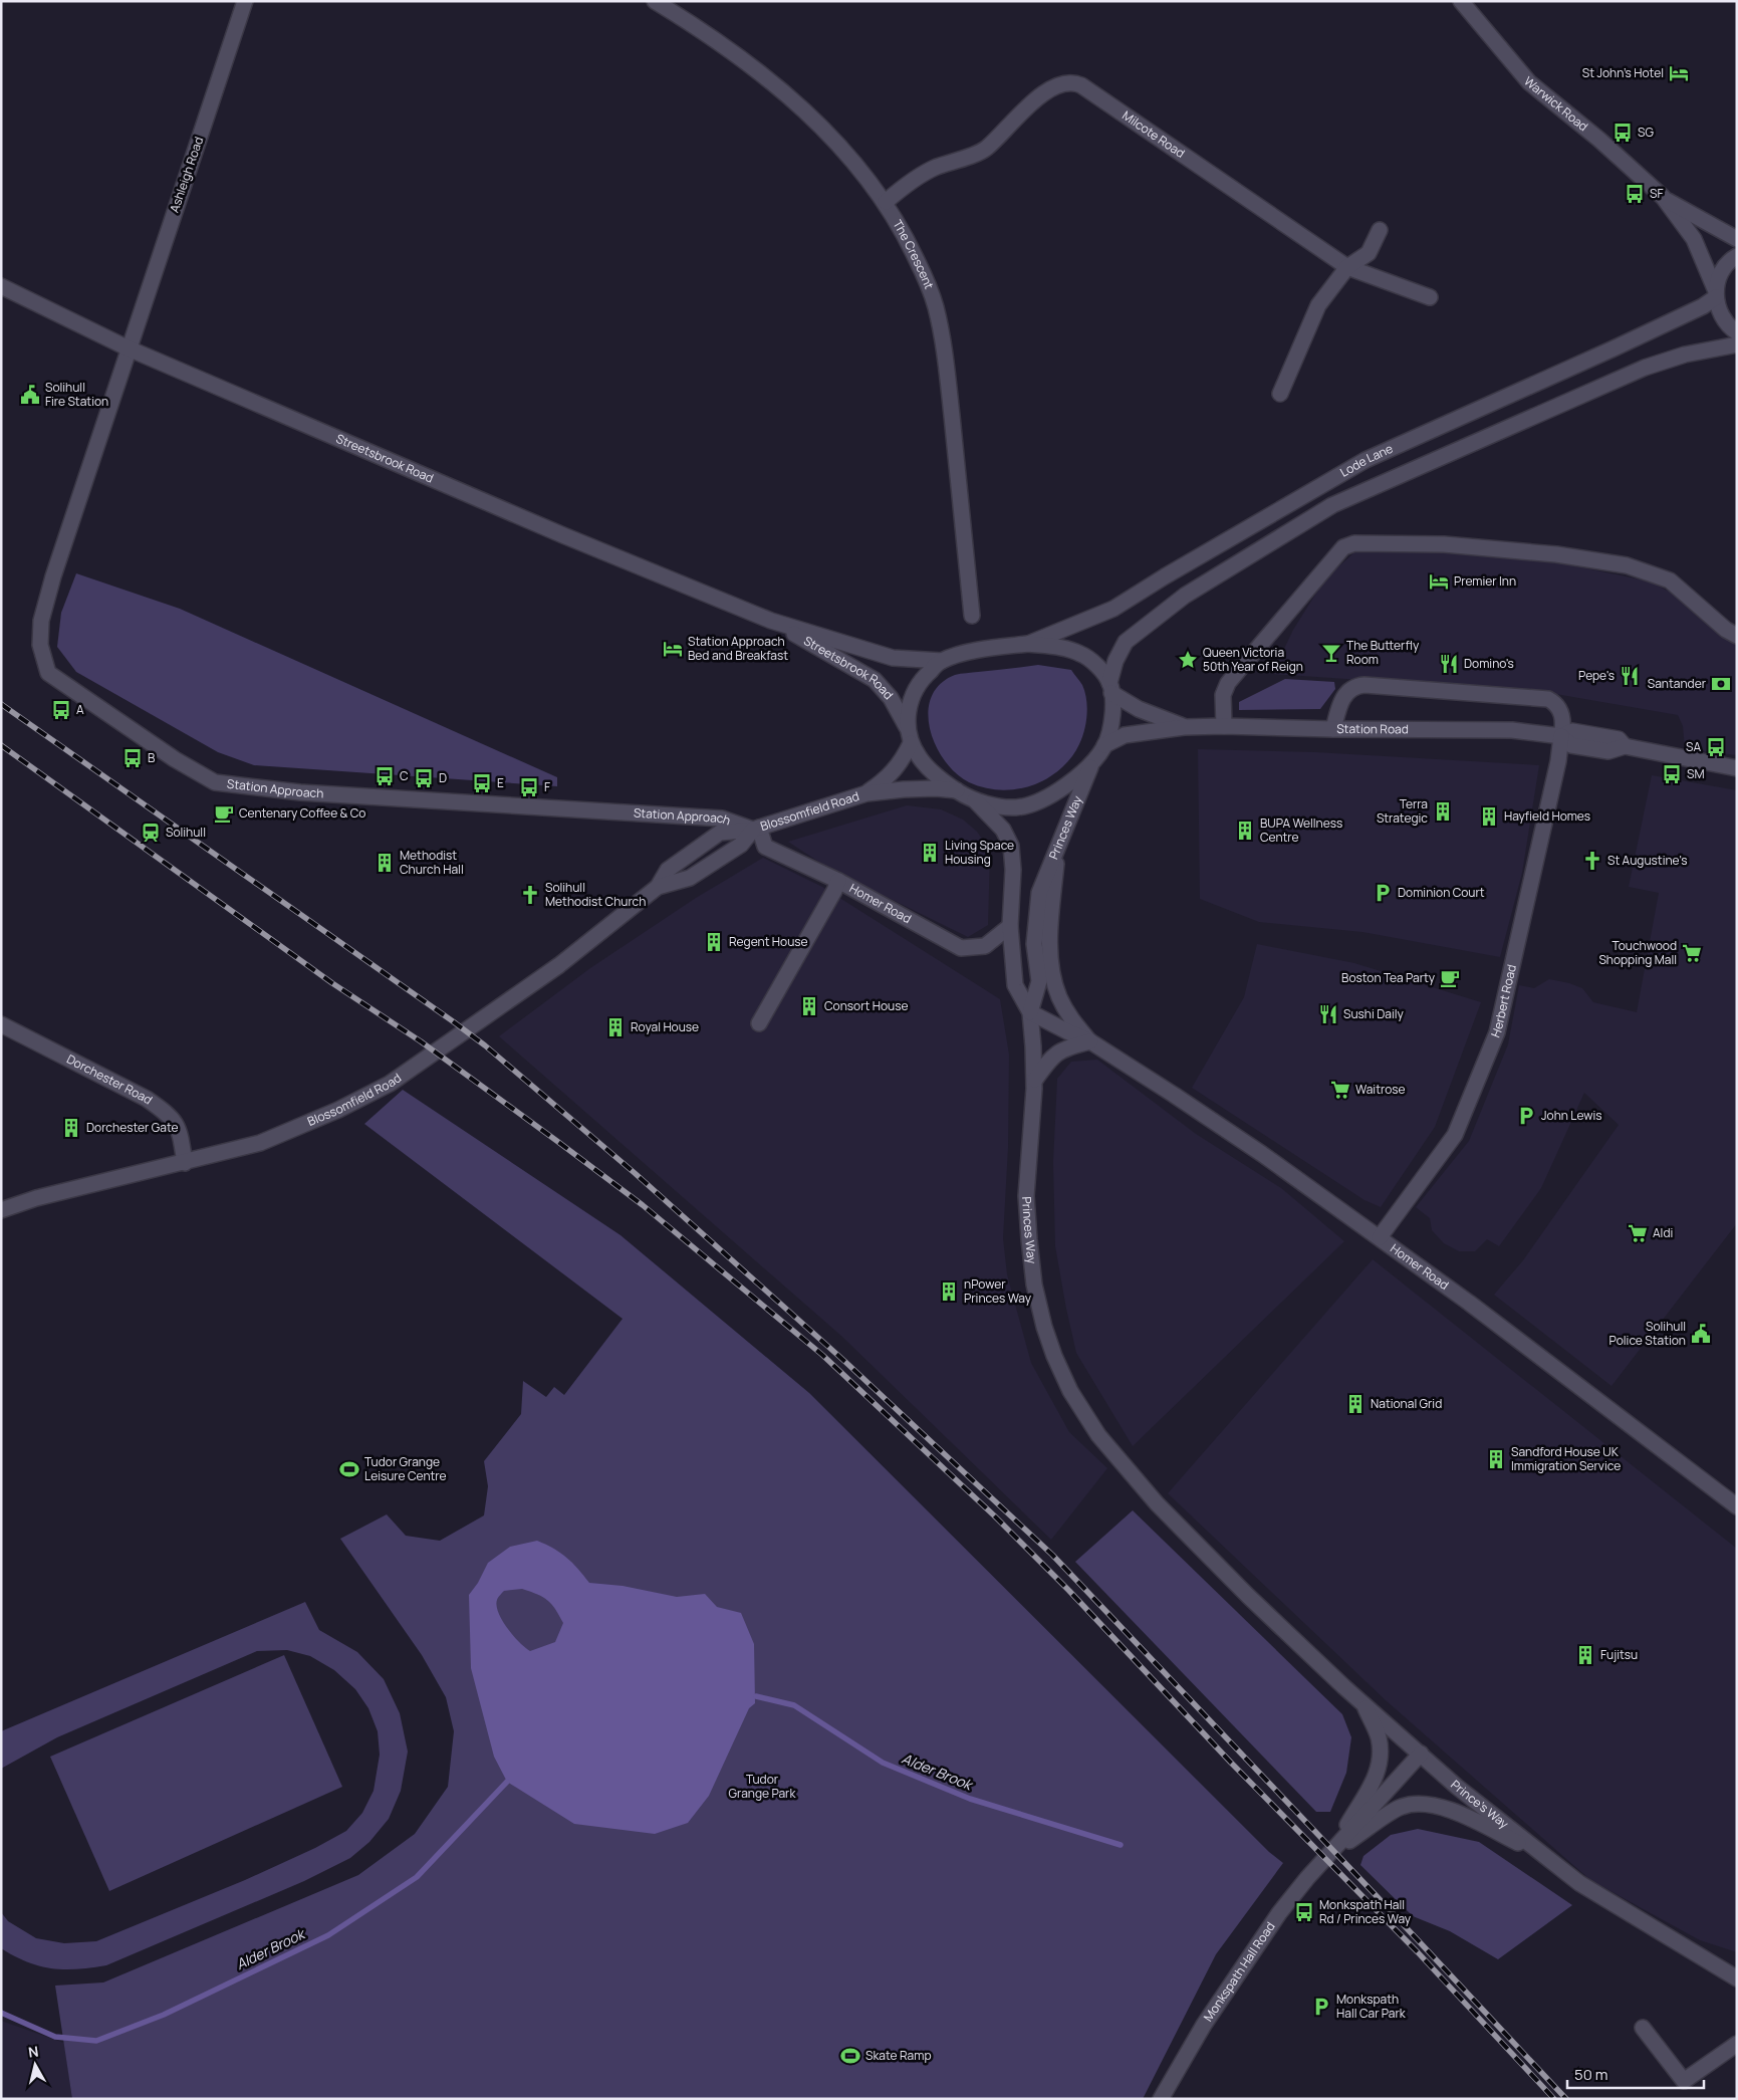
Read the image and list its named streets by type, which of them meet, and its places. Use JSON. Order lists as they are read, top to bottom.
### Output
{
  "streets": {
    "street": [
      "Warwick Road",
      "Milcote Road",
      "Ashleigh Road",
      "The Crescent",
      "Streetsbrook Road",
      "Lode Lane",
      "Station Road",
      "Station Approach",
      "Blossomfield Road",
      "Princes Way",
      "Homer Road",
      "Herbert Road",
      "Dorchester Road",
      "Prince's Way",
      "Monkspath Hall Road"
    ]
  },
  "crossings": [
    ["Warwick Road", "Lode Lane"],
    ["Milcote Road", "The Crescent"],
    ["Ashleigh Road", "Streetsbrook Road"],
    ["Ashleigh Road", "Station Approach"],
    ["Streetsbrook Road", "Station Approach"],
    ["Streetsbrook Road", "Blossomfield Road"],
    ["Lode Lane", "Station Road"],
    ["Station Road", "Herbert Road"],
    ["Station Approach", "Blossomfield Road"],
    ["Station Approach", "Homer Road"],
    ["Blossomfield Road", "Homer Road"],
    ["Blossomfield Road", "Dorchester Road"],
    ["Princes Way", "Homer Road"],
    ["Princes Way", "Prince's Way"],
    ["Homer Road", "Herbert Road"],
    ["Prince's Way", "Monkspath Hall Road"]
  ],
  "water": ["Alder Brook"],
  "parks": ["Tudor Grange Park"],
  "places": {
    "hotel": ["St John's Hotel", "Premier Inn", "Station Approach Bed and Breakfast"],
    "bus stop": [
      "SG",
      "SF",
      "A",
      "SA",
      "B",
      "SM",
      "C",
      "D",
      "E",
      "F",
      "Monkspath Hall Rd / Princes Way"
    ],
    "public building": ["Solihull Fire Station", "Solihull Police Station"],
    "bar": ["The Butterfly Room"],
    "place": ["Queen Victoria 50th Year of Reign"],
    "restaurant": ["Domino's", "Pepe's", "Sushi Daily"],
    "bank": ["Santander"],
    "building": [
      "Terra Strategic",
      "Hayfield Homes",
      "BUPA Wellness Centre",
      "Living Space Housing",
      "Methodist Church Hall",
      "Regent House",
      "Consort House",
      "Royal House",
      "Dorchester Gate",
      "nPower Princes Way",
      "National Grid",
      "Sandford House UK Immigration Service",
      "Fujitsu"
    ],
    "cafe": ["Centenary Coffee & Co", "Boston Tea Party"],
    "station": ["Solihull"],
    "church": ["St Augustine's", "Solihull Methodist Church"],
    "parking": ["Dominion Court", "John Lewis", "Monkspath Hall Car Park"],
    "supermarket": ["Touchwood Shopping Mall", "Waitrose", "Aldi"],
    "sports": ["Tudor Grange Leisure Centre", "Skate Ramp"]
  },
  "scale_bar": "50 m",
  "north": "top"
}
